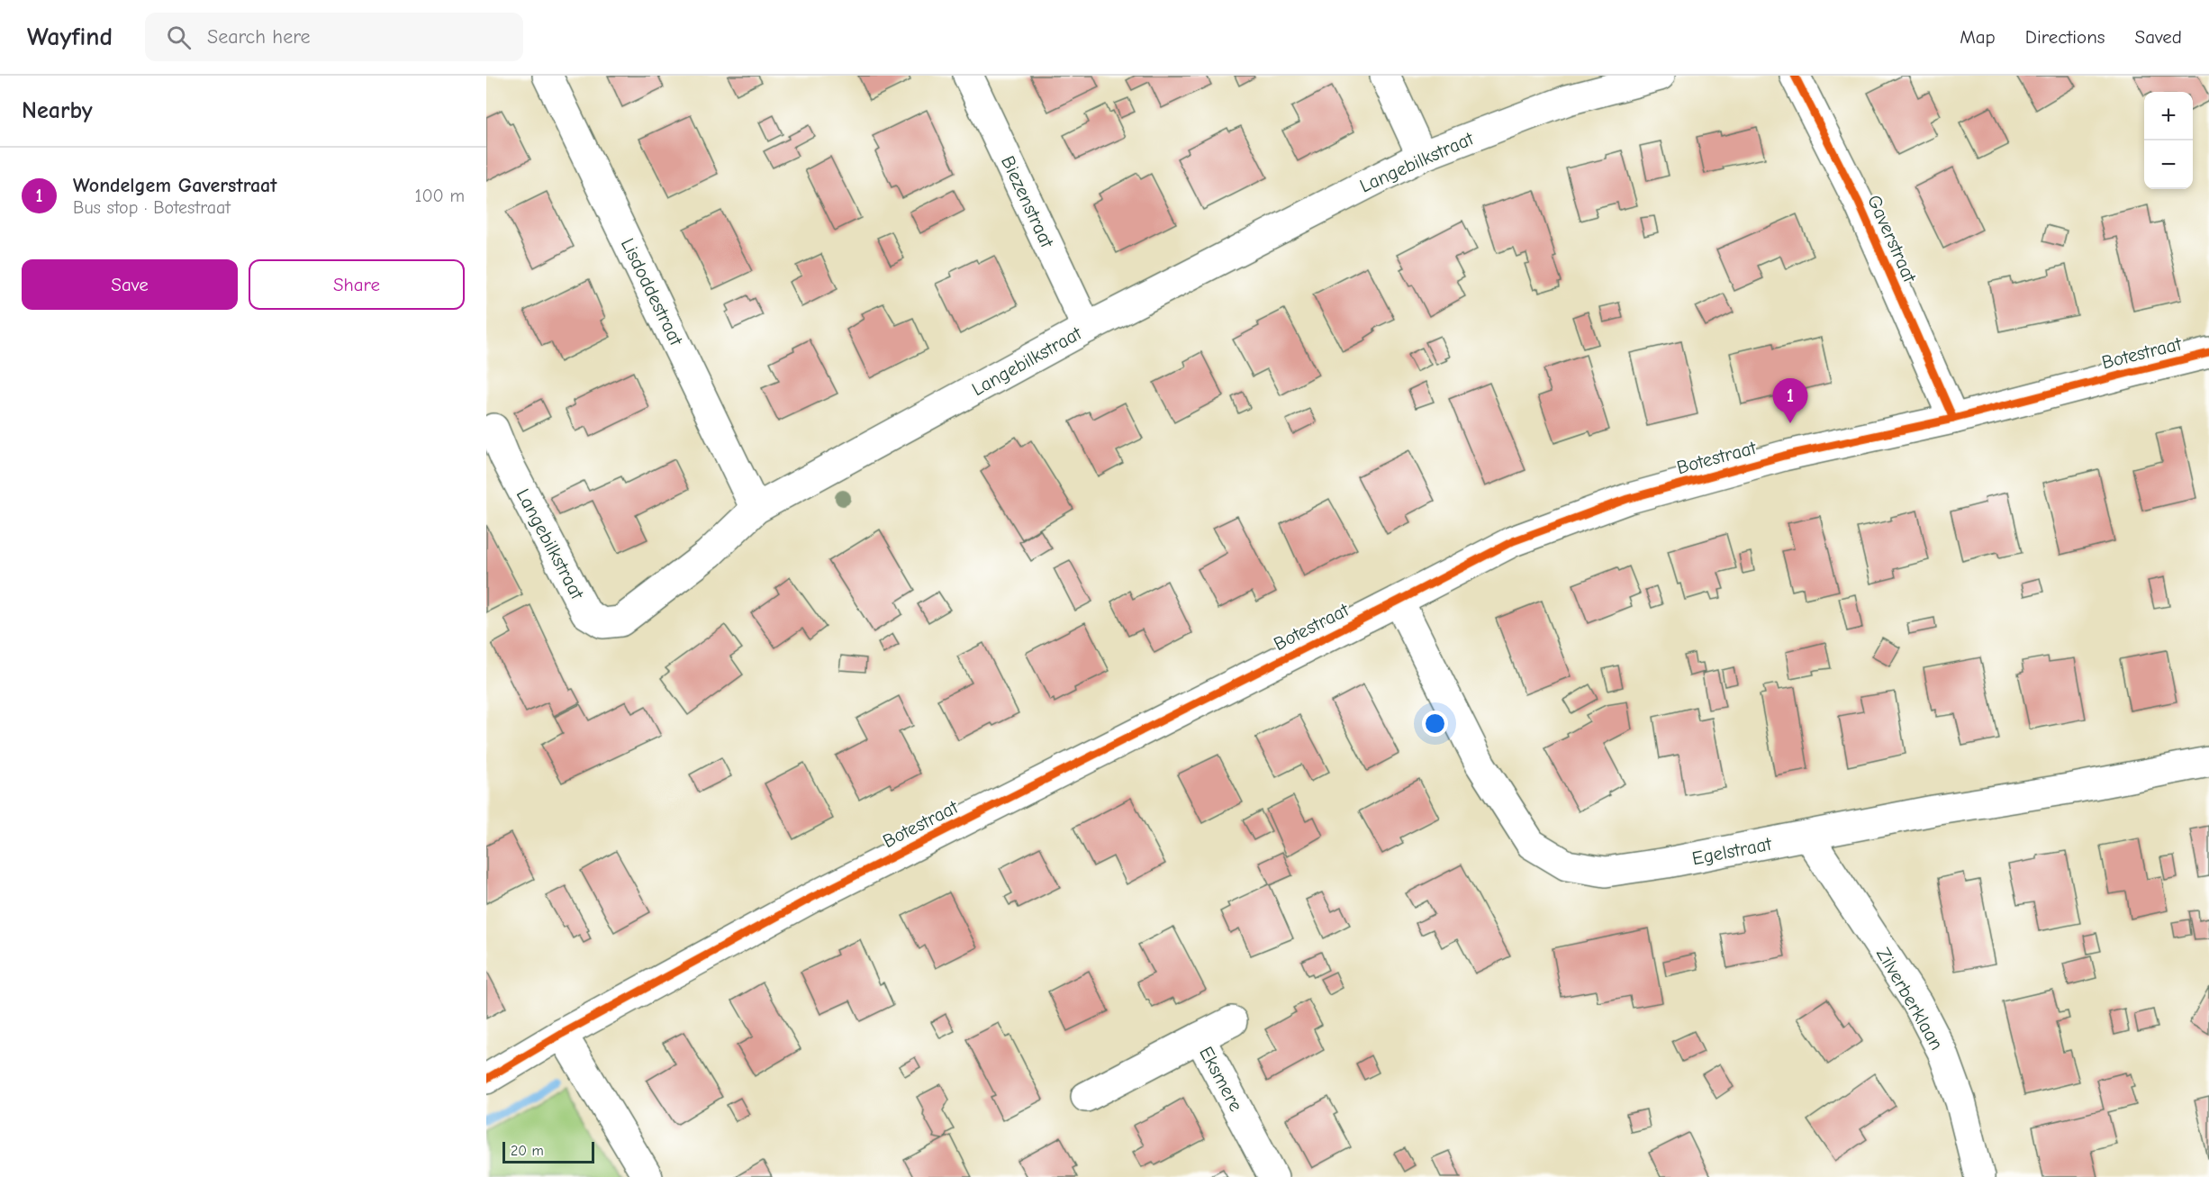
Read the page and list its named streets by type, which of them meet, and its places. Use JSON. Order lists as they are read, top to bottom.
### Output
{
  "streets": {
    "street": [
      "Langebilkstraat",
      "Biezenstraat",
      "Gaverstraat",
      "Lisdoddestraat",
      "Botestraat",
      "Egelstraat",
      "Zilverberklaan",
      "Eksmere"
    ]
  },
  "crossings": [
    ["Langebilkstraat", "Biezenstraat"],
    ["Langebilkstraat", "Lisdoddestraat"],
    ["Gaverstraat", "Botestraat"],
    ["Botestraat", "Egelstraat"],
    ["Egelstraat", "Zilverberklaan"]
  ],
  "scale_bar": "20 m",
  "page": {
    "header": "Wayfind",
    "search": "Search here",
    "nav": ["Map", "Directions", "Saved"],
    "heading": "Nearby",
    "map_buttons": ["+", "−"],
    "list": [
      {
        "mark": "1",
        "name": "Wondelgem Gaverstraat",
        "note": "Bus stop · Botestraat",
        "value": "100 m"
      }
    ],
    "buttons": ["Save", "Share"],
    "pins": "1",
    "scale": "20 m"
  }
}
